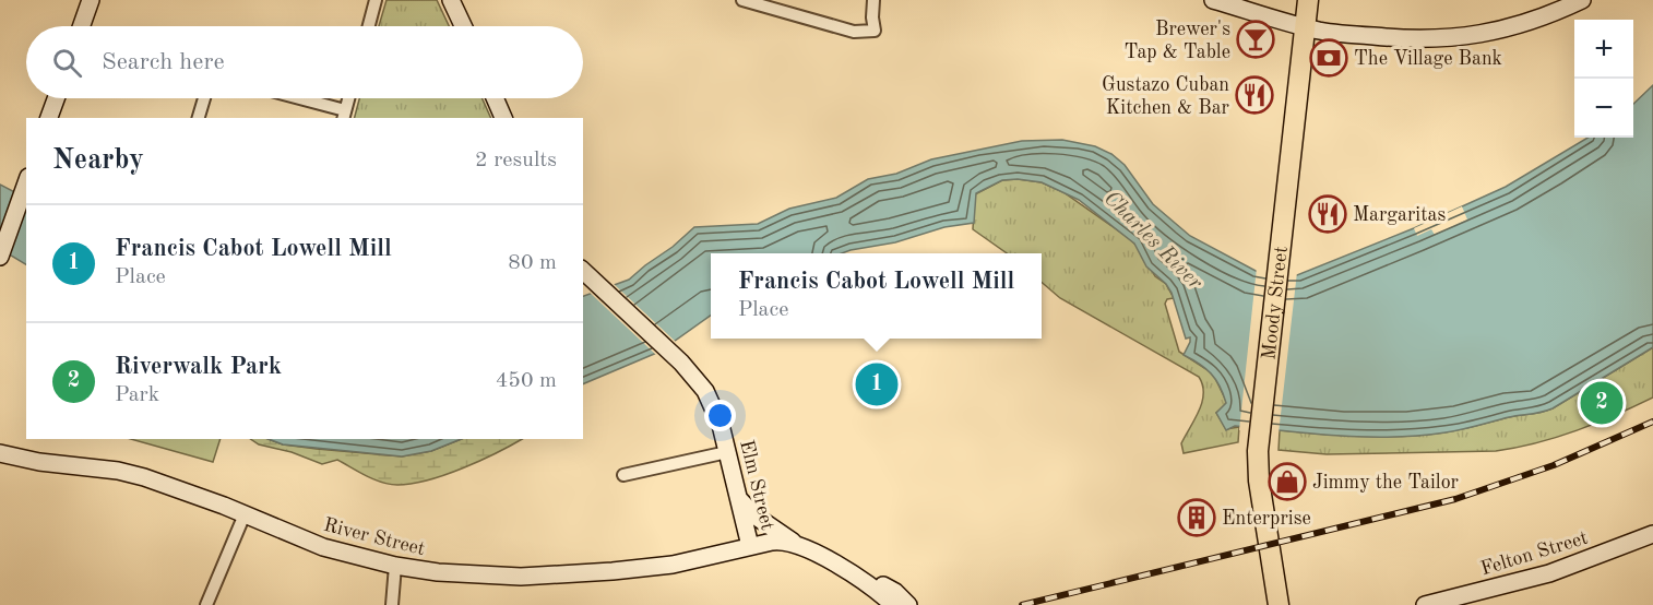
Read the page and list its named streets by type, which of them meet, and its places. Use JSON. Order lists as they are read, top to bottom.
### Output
{
  "streets": {
    "main road": [
      "Moody Street",
      "Elm Street",
      "River Street",
      "Felton Street"
    ]
  },
  "crossings": [
    ["Elm Street", "River Street"]
  ],
  "water": ["Charles River"],
  "places": {
    "bar": ["Brewer's Tap & Table"],
    "bank": ["The Village Bank"],
    "restaurant": ["Gustazo Cuban Kitchen & Bar", "Margaritas"],
    "shop": ["Jimmy the Tailor"],
    "building": ["Enterprise"]
  },
  "page": {
    "map_buttons": ["+", "−"],
    "search": "Search here",
    "heading": ["Nearby", "2 results"],
    "list": [
      {
        "mark": "1",
        "name": "Francis Cabot Lowell Mill",
        "note": "Place",
        "value": "80 m"
      },
      {
        "mark": "2",
        "name": "Riverwalk Park",
        "note": "Park",
        "value": "450 m"
      }
    ],
    "popup": ["Francis Cabot Lowell Mill", "Place"],
    "pins": ["1", "2"]
  }
}
